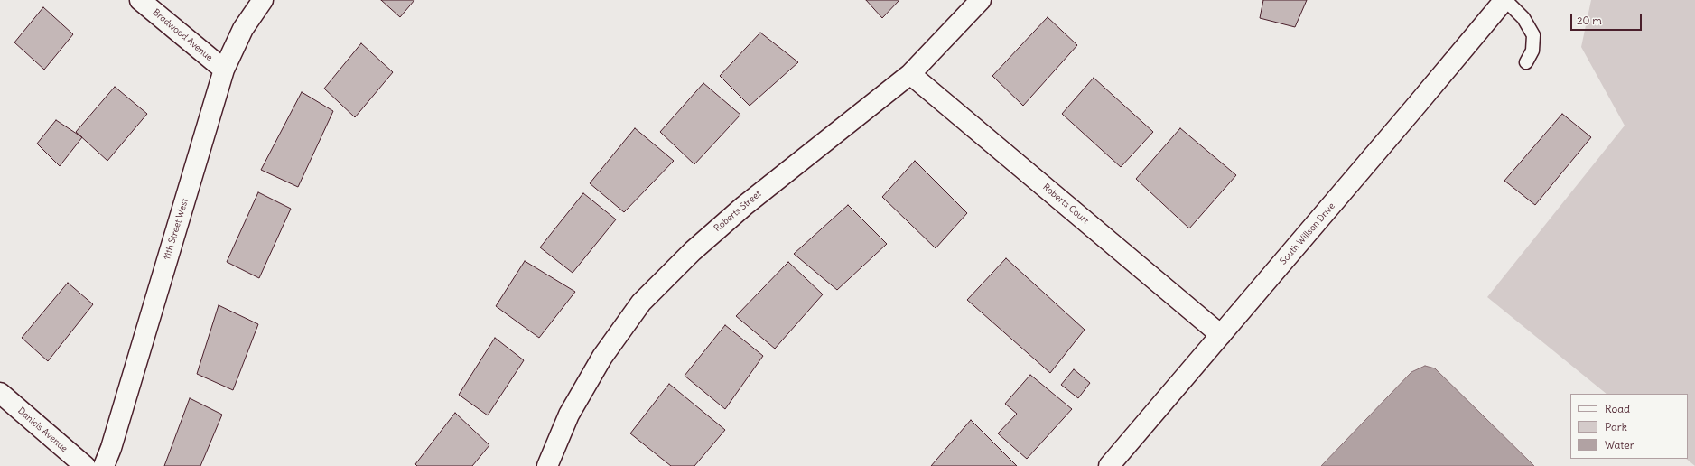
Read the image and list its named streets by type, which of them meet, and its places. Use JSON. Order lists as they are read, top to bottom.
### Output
{
  "streets": {
    "street": [
      "Bradwood Avenue",
      "Roberts Court",
      "Roberts Street",
      "11th Street West",
      "South Willson Drive",
      "Daniels Avenue"
    ]
  },
  "crossings": [
    ["Bradwood Avenue", "11th Street West"],
    ["Roberts Court", "Roberts Street"],
    ["Roberts Court", "South Willson Drive"]
  ],
  "legend": ["Road", "Park", "Water"],
  "scale_bar": "20 m"
}
